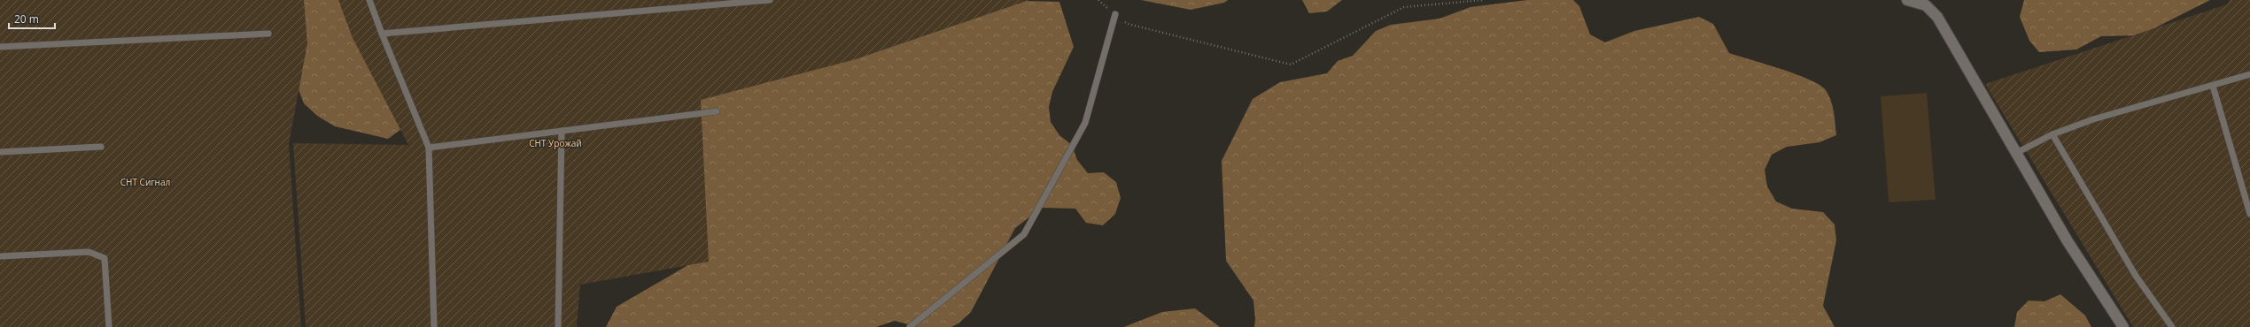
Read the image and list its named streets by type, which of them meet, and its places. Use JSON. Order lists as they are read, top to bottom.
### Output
{
  "parks": ["СНТ Урожай", "СНТ Сигнал"],
  "scale_bar": "20 m"
}
